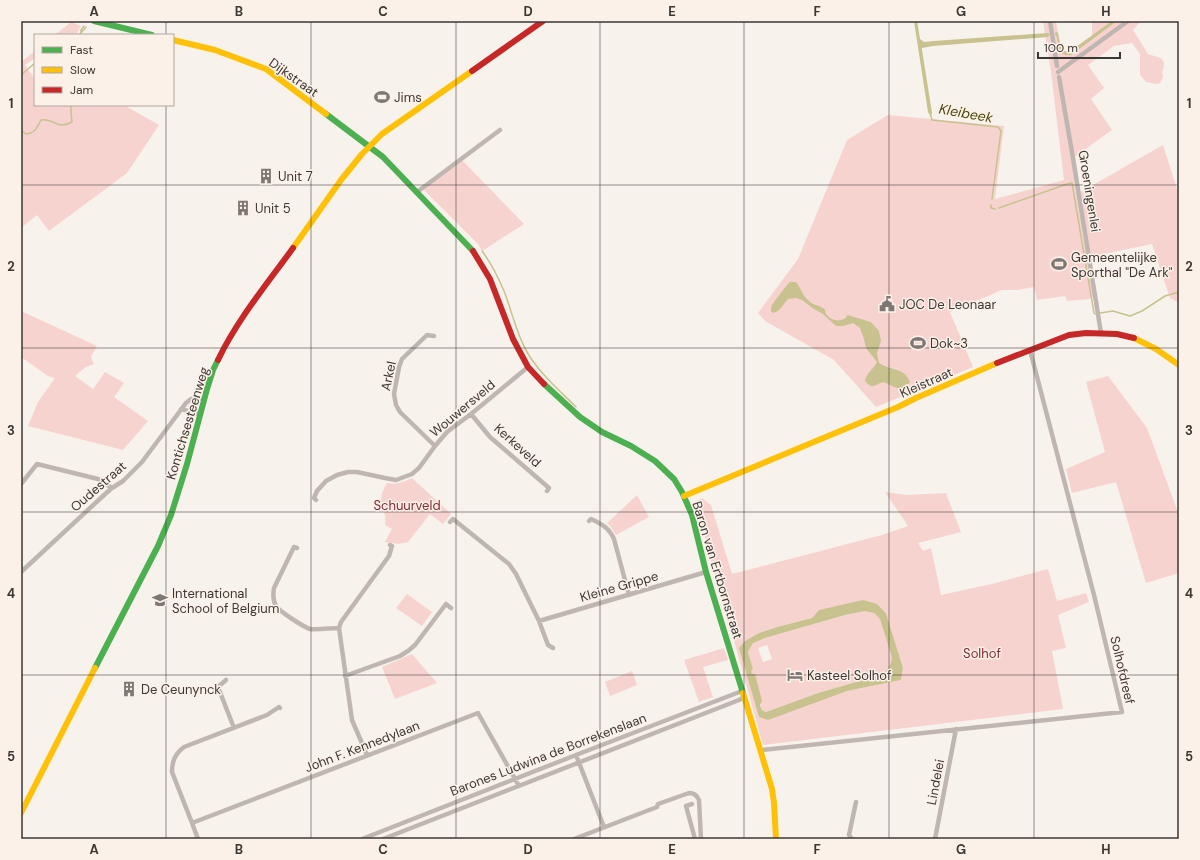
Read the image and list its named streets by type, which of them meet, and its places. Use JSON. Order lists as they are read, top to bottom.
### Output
{
  "streets": {
    "street": [
      "Dijkstraat",
      "Groeningenlei",
      "Arkel",
      "Kleistraat",
      "Wouwersveld",
      "Kontichsesteenweg",
      "Kerkeveld",
      "Oudestraat",
      "Baron van Ertbornstraat",
      "Kleine Grippe",
      "Solhofdreef",
      "John F. Kennedylaan",
      "Barones Ludwina de Borrekenslaan",
      "Lindelei"
    ]
  },
  "crossings": [
    ["Dijkstraat", "Kontichsesteenweg"],
    ["Dijkstraat", "Baron van Ertbornstraat"],
    ["Groeningenlei", "Kleistraat"],
    ["Arkel", "Wouwersveld"],
    ["Kleistraat", "Baron van Ertbornstraat"],
    ["Kleistraat", "Solhofdreef"],
    ["Wouwersveld", "Kerkeveld"],
    ["Wouwersveld", "Baron van Ertbornstraat"],
    ["Kontichsesteenweg", "Oudestraat"],
    ["Kontichsesteenweg", "Baron van Ertbornstraat"],
    ["Baron van Ertbornstraat", "Kleine Grippe"],
    ["Baron van Ertbornstraat", "Solhofdreef"],
    ["Baron van Ertbornstraat", "Barones Ludwina de Borrekenslaan"],
    ["Solhofdreef", "Lindelei"],
    ["John F. Kennedylaan", "Barones Ludwina de Borrekenslaan"]
  ],
  "water": ["Kleibeek"],
  "parks": ["Schuurveld", "Solhof"],
  "places": {
    "sports": ["Jims", "Gemeentelijke Sporthal \"De Ark\"", "Dok~3"],
    "building": ["Unit 7", "Unit 5", "De Ceunynck"],
    "public building": ["JOC De Leonaar"],
    "school or university": ["International School of Belgium"],
    "hotel": ["Kasteel Solhof"]
  },
  "legend": ["Fast", "Slow", "Jam"],
  "scale_bar": "100 m",
  "grid": {
    "columns": [
      "A",
      "B",
      "C",
      "D",
      "E",
      "F",
      "G",
      "H"
    ],
    "rows": [
      "1",
      "2",
      "3",
      "4",
      "5"
    ]
  }
}
